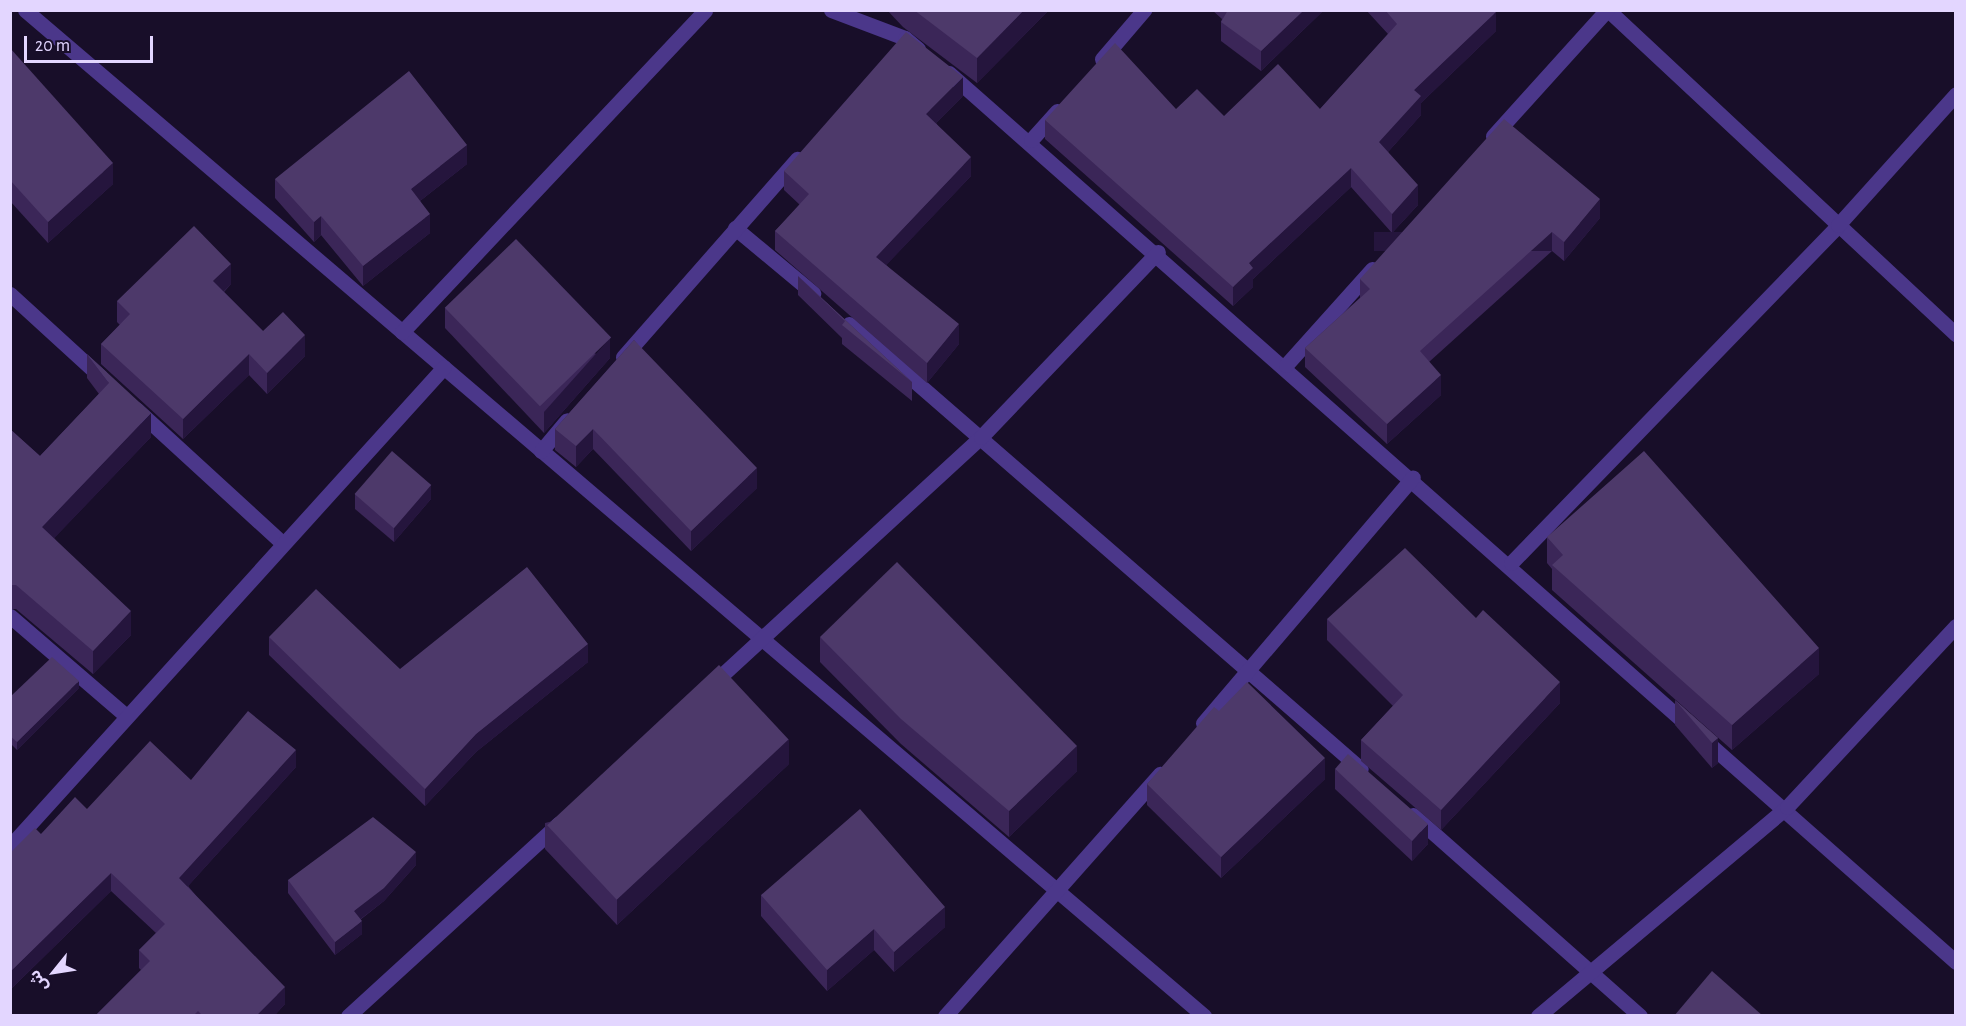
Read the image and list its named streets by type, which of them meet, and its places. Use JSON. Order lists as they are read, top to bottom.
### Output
{
  "scale_bar": "20 m",
  "north": "bottom left"
}
